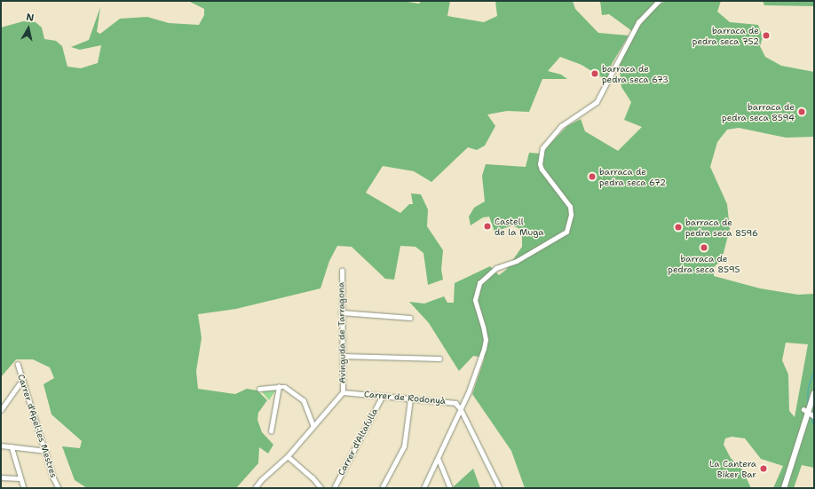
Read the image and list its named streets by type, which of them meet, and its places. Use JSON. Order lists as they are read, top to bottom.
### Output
{
  "streets": {
    "street": [
      "Avinguda de Tarragona",
      "Carrer de Rodonyà",
      "Carrer d'Apel·les Mestres",
      "Carrer d'Altafulla"
    ]
  },
  "crossings": [
    ["Avinguda de Tarragona", "Carrer de Rodonyà"],
    ["Carrer de Rodonyà", "Carrer d'Altafulla"]
  ],
  "places": [
    "barraca de pedra seca 752",
    "barraca de pedra seca 673",
    "barraca de pedra seca 8594",
    "barraca de pedra seca 672",
    "Castell de la Muga",
    "barraca de pedra seca 8596",
    "barraca de pedra seca 8595",
    "La Cantera Biker Bar"
  ],
  "north": "top"
}
